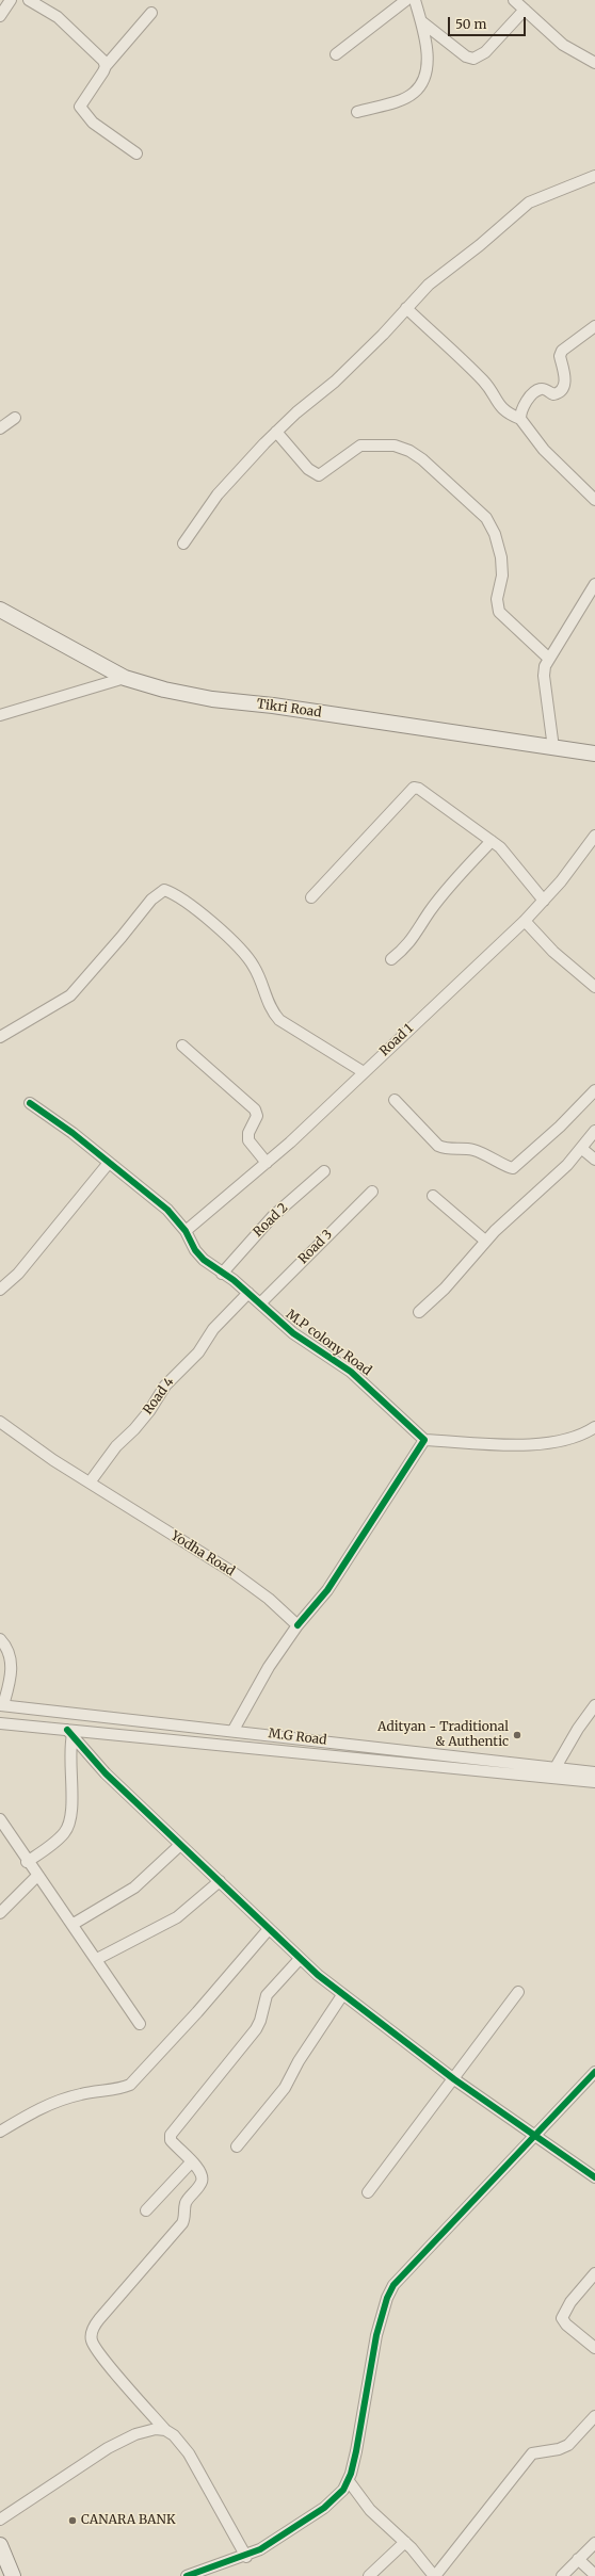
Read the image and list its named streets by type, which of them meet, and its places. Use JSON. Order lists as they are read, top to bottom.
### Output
{
  "streets": {
    "street": [
      "Tikri Road",
      "Road 1",
      "Road 2",
      "Road 3",
      "M.P colony Road",
      "Road 4",
      "Yodha Road",
      "M.G Road"
    ]
  },
  "crossings": [
    ["Road 1", "M.P colony Road"],
    ["Road 2", "M.P colony Road"],
    ["Road 3", "M.P colony Road"],
    ["M.P colony Road", "Road 4"],
    ["Road 4", "Yodha Road"]
  ],
  "places": ["Adityan - Traditional & Authentic", "CANARA BANK"],
  "scale_bar": "50 m"
}
